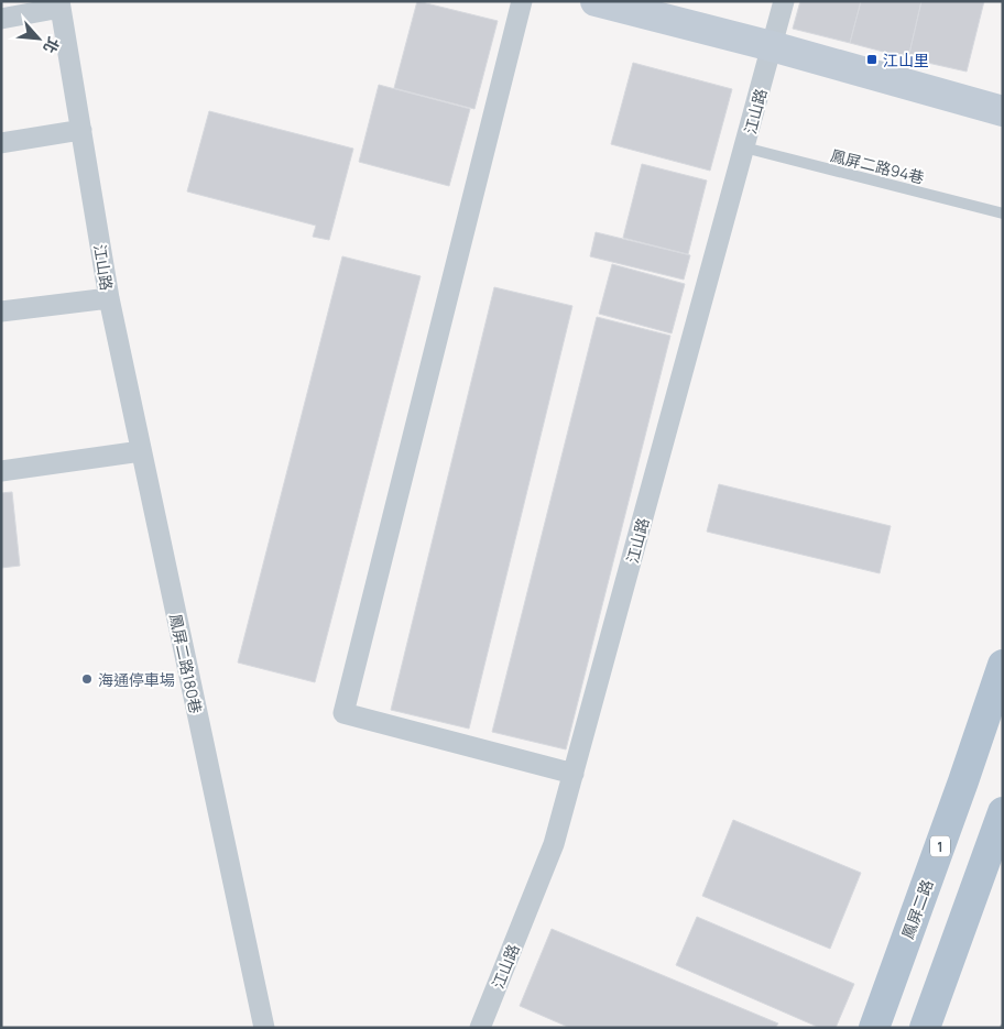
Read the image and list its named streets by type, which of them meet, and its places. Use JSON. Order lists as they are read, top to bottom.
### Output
{
  "streets": {
    "main road": ["1", "鳳屏二路"],
    "street": ["江山路", "鳳屏二路180巷"],
    "lane": ["鳳屏二路94巷"]
  },
  "crossings": [
    ["江山路", "鳳屏二路94巷"],
    ["江山路", "鳳屏二路180巷"]
  ],
  "places": {
    "transit": ["江山里"],
    "other": ["海通停車場"]
  },
  "north": "bottom right"
}
